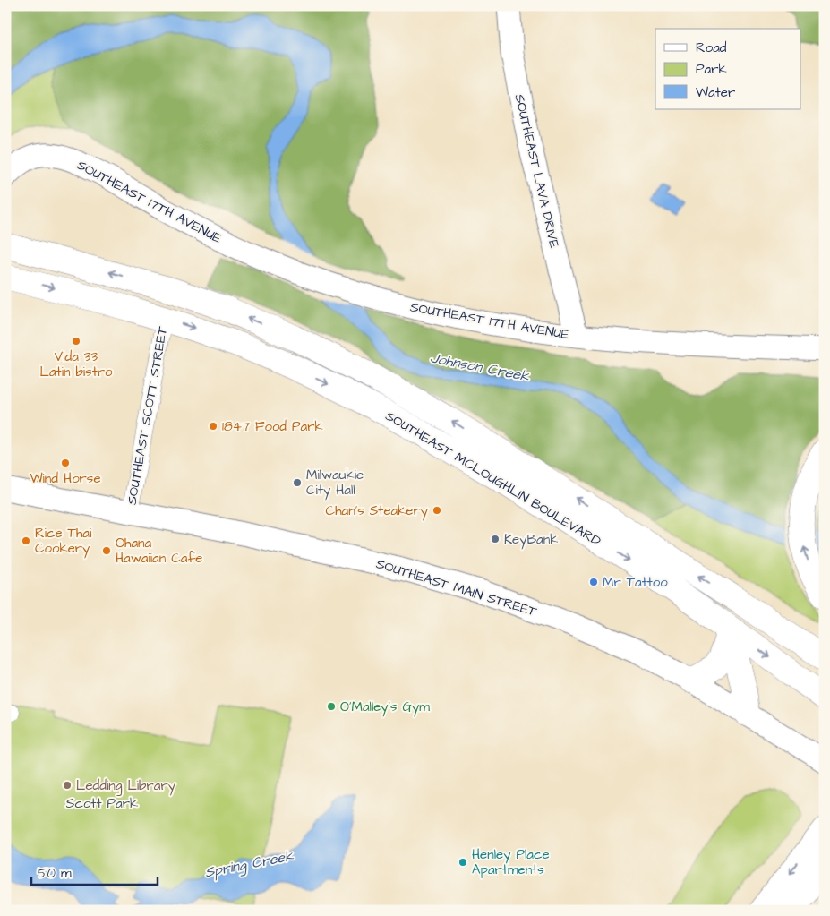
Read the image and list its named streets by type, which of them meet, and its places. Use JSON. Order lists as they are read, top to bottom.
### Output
{
  "streets": {
    "main road": ["SOUTHEAST MCLOUGHLIN BOULEVARD"],
    "street": [
      "SOUTHEAST LAVA DRIVE",
      "SOUTHEAST 17TH AVENUE",
      "SOUTHEAST SCOTT STREET",
      "SOUTHEAST MAIN STREET"
    ]
  },
  "crossings": [
    ["SOUTHEAST LAVA DRIVE", "SOUTHEAST 17TH AVENUE"],
    ["SOUTHEAST SCOTT STREET", "SOUTHEAST MCLOUGHLIN BOULEVARD"],
    ["SOUTHEAST SCOTT STREET", "SOUTHEAST MAIN STREET"]
  ],
  "water": ["Johnson Creek", "Spring Creek"],
  "parks": ["Scott Park"],
  "places": [
    "Vida 33 Latin bistro",
    "1847 Food Park",
    "Wind Horse",
    "Milwaukie City Hall",
    "Chan's Steakery",
    "KeyBank",
    "Rice Thai Cookery",
    "Ohana Hawaiian Cafe",
    "Mr Tattoo",
    "O’Malley’s Gym",
    "Ledding Library",
    "Henley Place Apartments"
  ],
  "legend": ["Road", "Park", "Water"],
  "scale_bar": "50 m"
}
